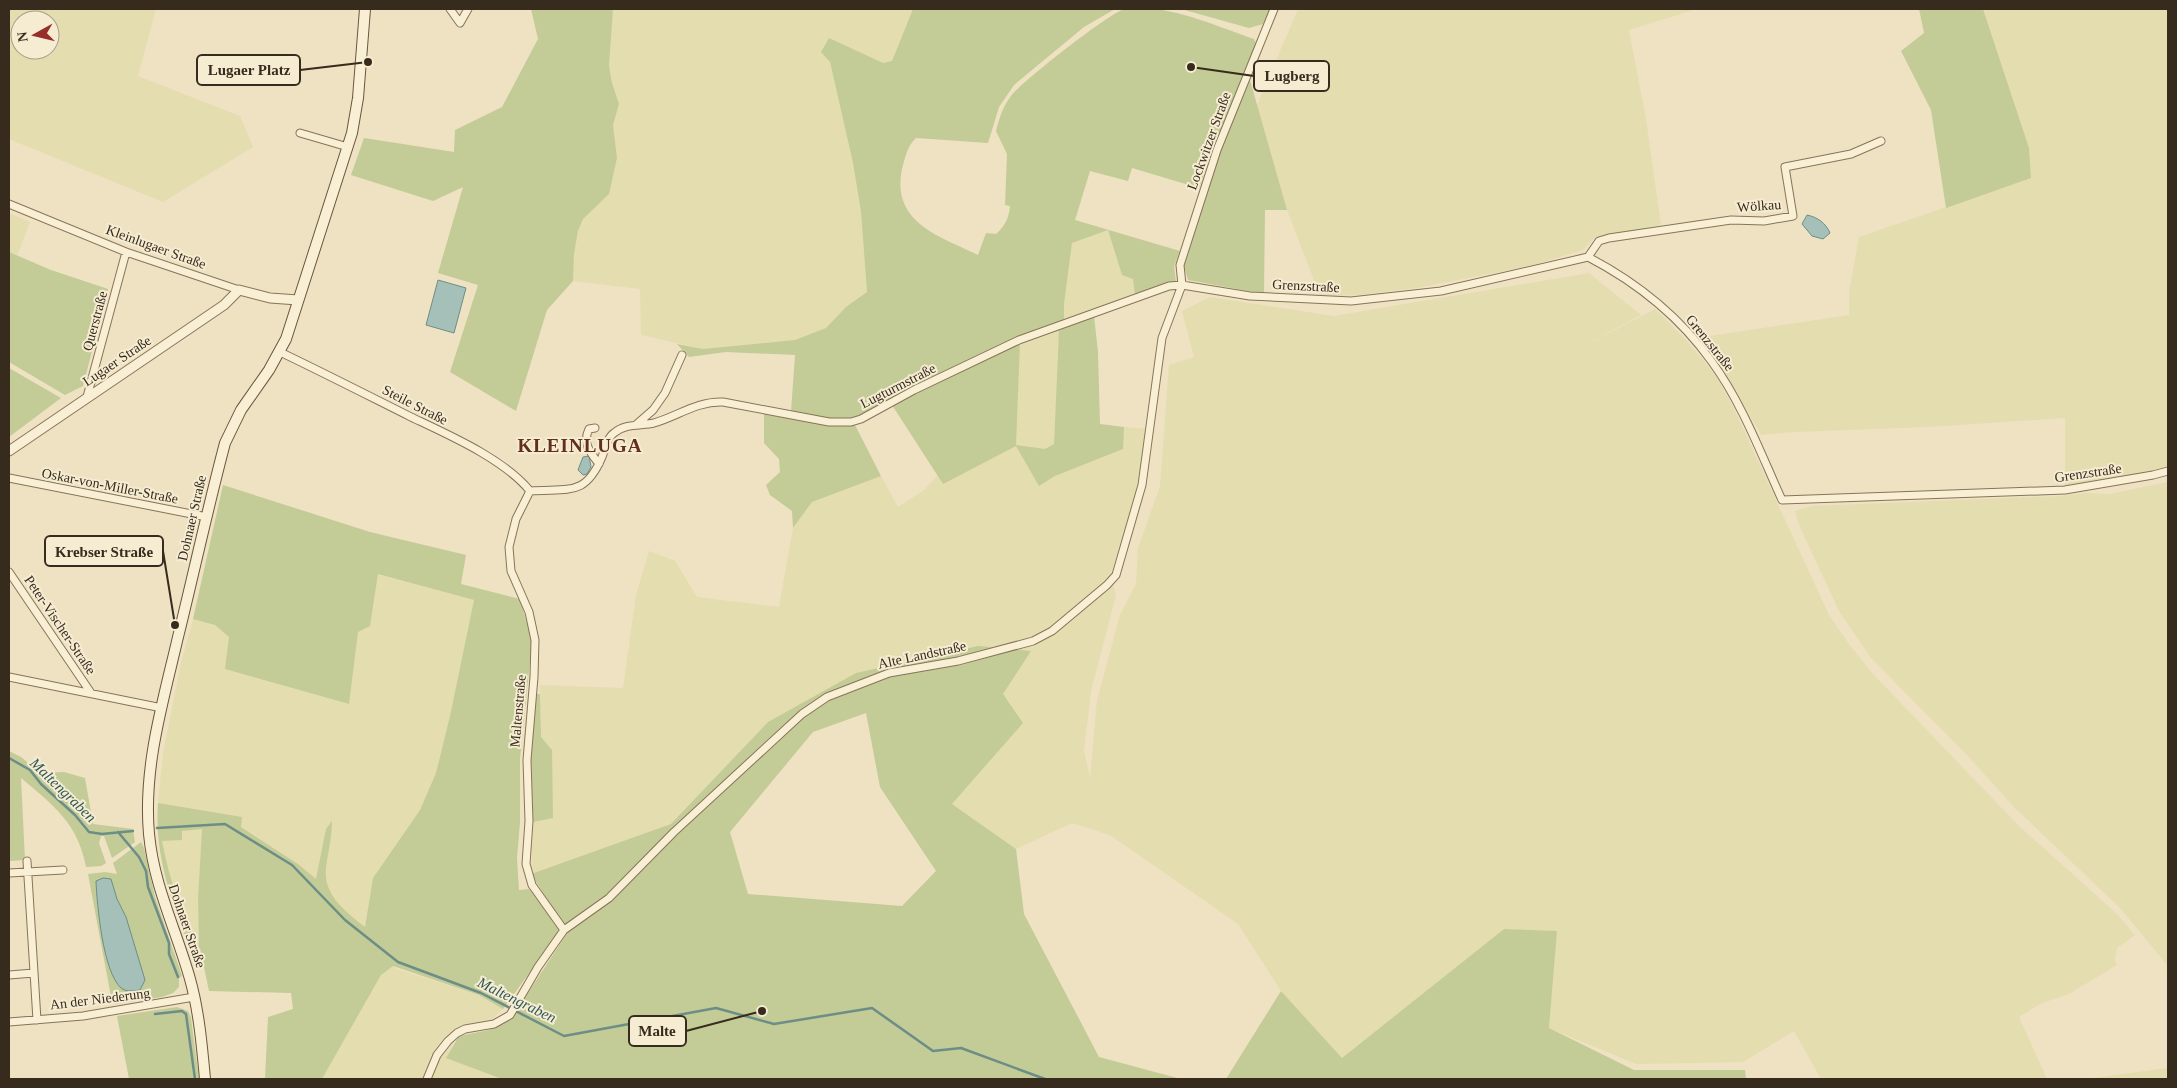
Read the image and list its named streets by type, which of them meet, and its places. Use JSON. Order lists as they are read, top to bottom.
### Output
{
  "streets": {
    "main road": ["Dohnaer Straße"],
    "street": [
      "Lockwitzer Straße",
      "Wölkau",
      "Kleinlugaer Straße",
      "Grenzstraße",
      "Querstraße",
      "Lugaer Straße",
      "Lugturmstraße",
      "Steile Straße",
      "Oskar-von-Miller-Straße",
      "Peter-Vischer-Straße",
      "Alte Landstraße",
      "Maltenstraße",
      "An der Niederung"
    ]
  },
  "crossings": [
    ["Lockwitzer Straße", "Grenzstraße"],
    ["Lockwitzer Straße", "Lugturmstraße"],
    ["Lockwitzer Straße", "Alte Landstraße"],
    ["Wölkau", "Grenzstraße"],
    ["Kleinlugaer Straße", "Querstraße"],
    ["Kleinlugaer Straße", "Lugaer Straße"],
    ["Kleinlugaer Straße", "Dohnaer Straße"],
    ["Grenzstraße", "Lugturmstraße"],
    ["Grenzstraße", "Alte Landstraße"],
    ["Querstraße", "Lugaer Straße"],
    ["Lugturmstraße", "Alte Landstraße"],
    ["Steile Straße", "Dohnaer Straße"],
    ["Steile Straße", "Maltenstraße"],
    ["Oskar-von-Miller-Straße", "Dohnaer Straße"],
    ["Dohnaer Straße", "An der Niederung"],
    ["Alte Landstraße", "Maltenstraße"]
  ],
  "districts": ["KLEINLUGA"],
  "water": ["Maltengraben"],
  "places": [
    "Lugaer Platz",
    "Lugberg",
    "Krebser Straße",
    "Malte"
  ],
  "north": "left"
}
